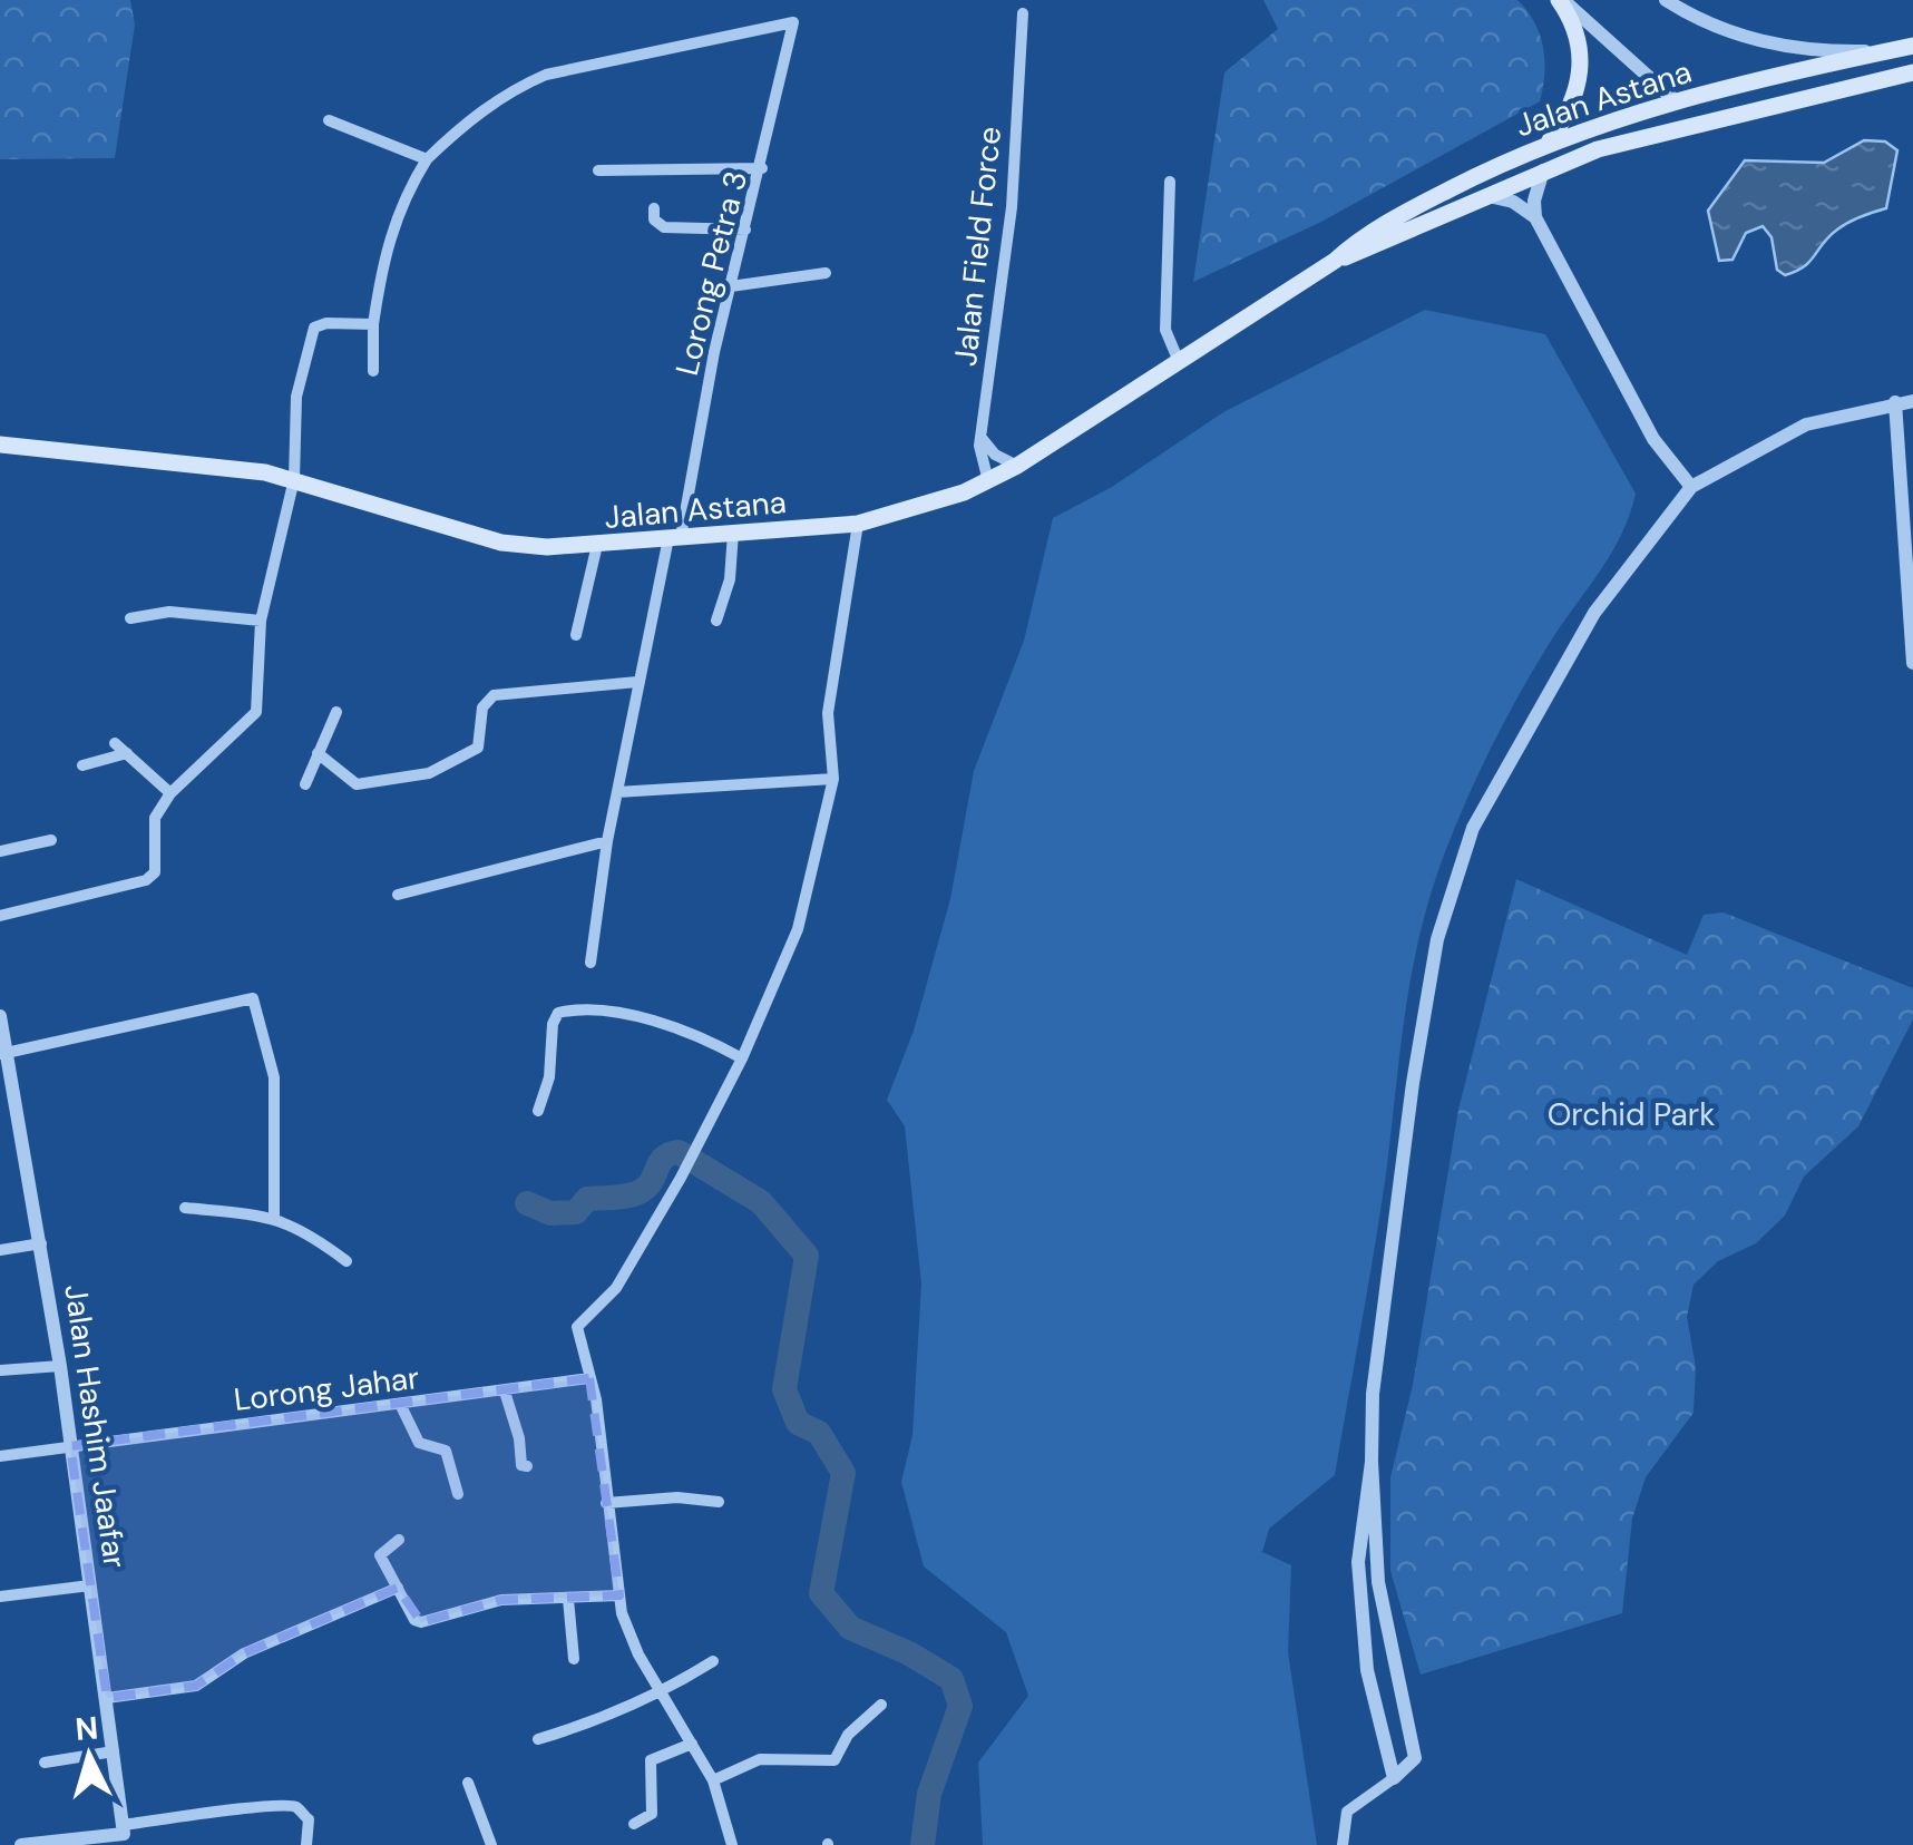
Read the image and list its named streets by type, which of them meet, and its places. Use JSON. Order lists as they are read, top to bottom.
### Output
{
  "streets": {
    "main road": ["Jalan Astana"],
    "street": [
      "Jalan Field Force",
      "Lorong Petra 3",
      "Lorong Jahar",
      "Jalan Hashim Jaafar"
    ]
  },
  "crossings": [
    ["Jalan Astana", "Jalan Field Force"],
    ["Jalan Astana", "Lorong Petra 3"],
    ["Lorong Jahar", "Jalan Hashim Jaafar"]
  ],
  "parks": ["Orchid Park"],
  "north": "top"
}
